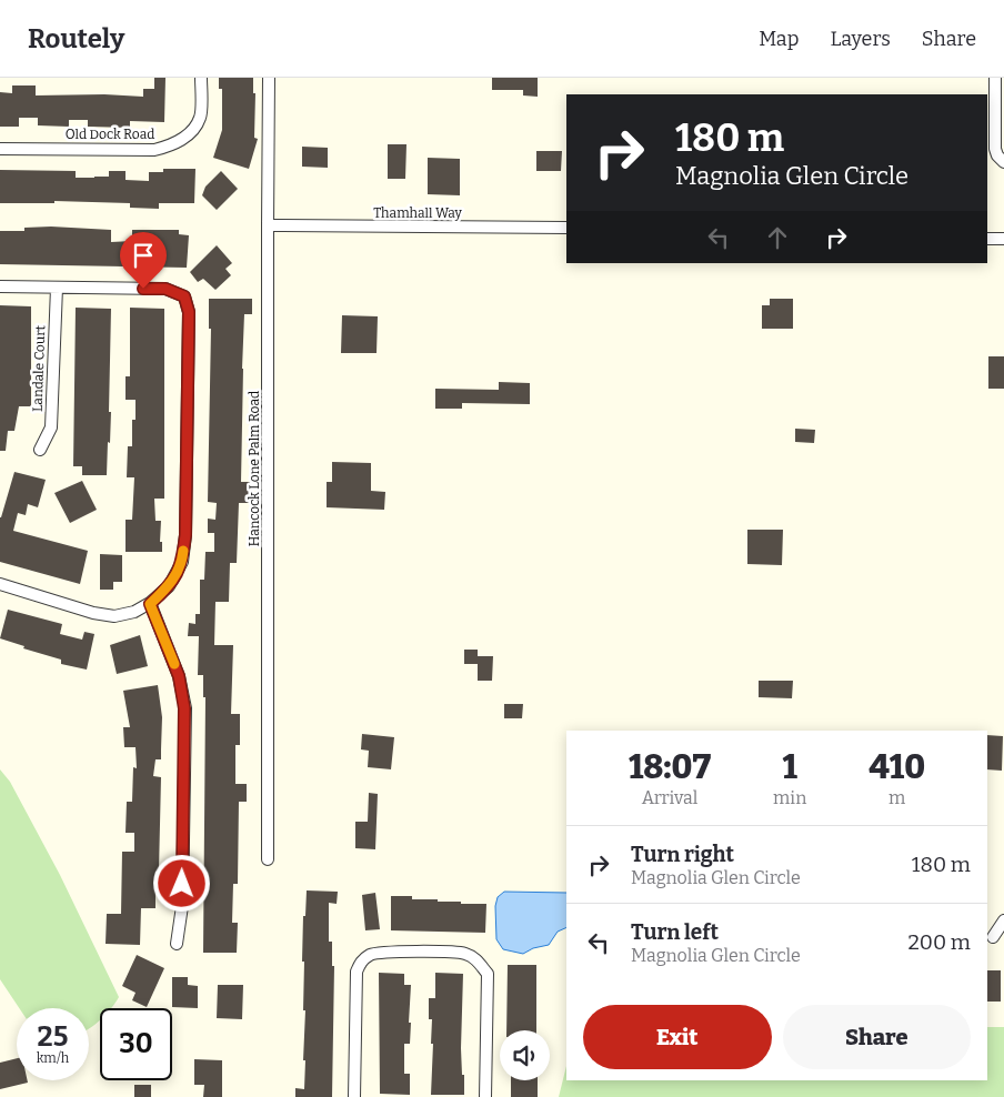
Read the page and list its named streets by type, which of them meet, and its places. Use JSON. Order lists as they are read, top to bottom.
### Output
{
  "streets": {
    "street": [
      "Old Dock Road",
      "Thamhall Way",
      "Landale Court",
      "Hancock Lone Palm Road"
    ]
  },
  "crossings": [
    ["Thamhall Way", "Hancock Lone Palm Road"]
  ],
  "page": {
    "header": "Routely",
    "nav": ["Map", "Layers", "Share"],
    "turn": ["180 m", "Magnolia Glen Circle"],
    "eta": [
      "18:07",
      "Arrival",
      "1",
      "min",
      "410",
      "m"
    ],
    "list": [
      {
        "name": "Turn right",
        "note": "Magnolia Glen Circle",
        "value": "180 m"
      },
      {
        "name": "Turn left",
        "note": "Magnolia Glen Circle",
        "value": "200 m"
      }
    ],
    "buttons": ["Exit", "Share"],
    "speed": "25 km/h",
    "limit": "30"
  }
}
